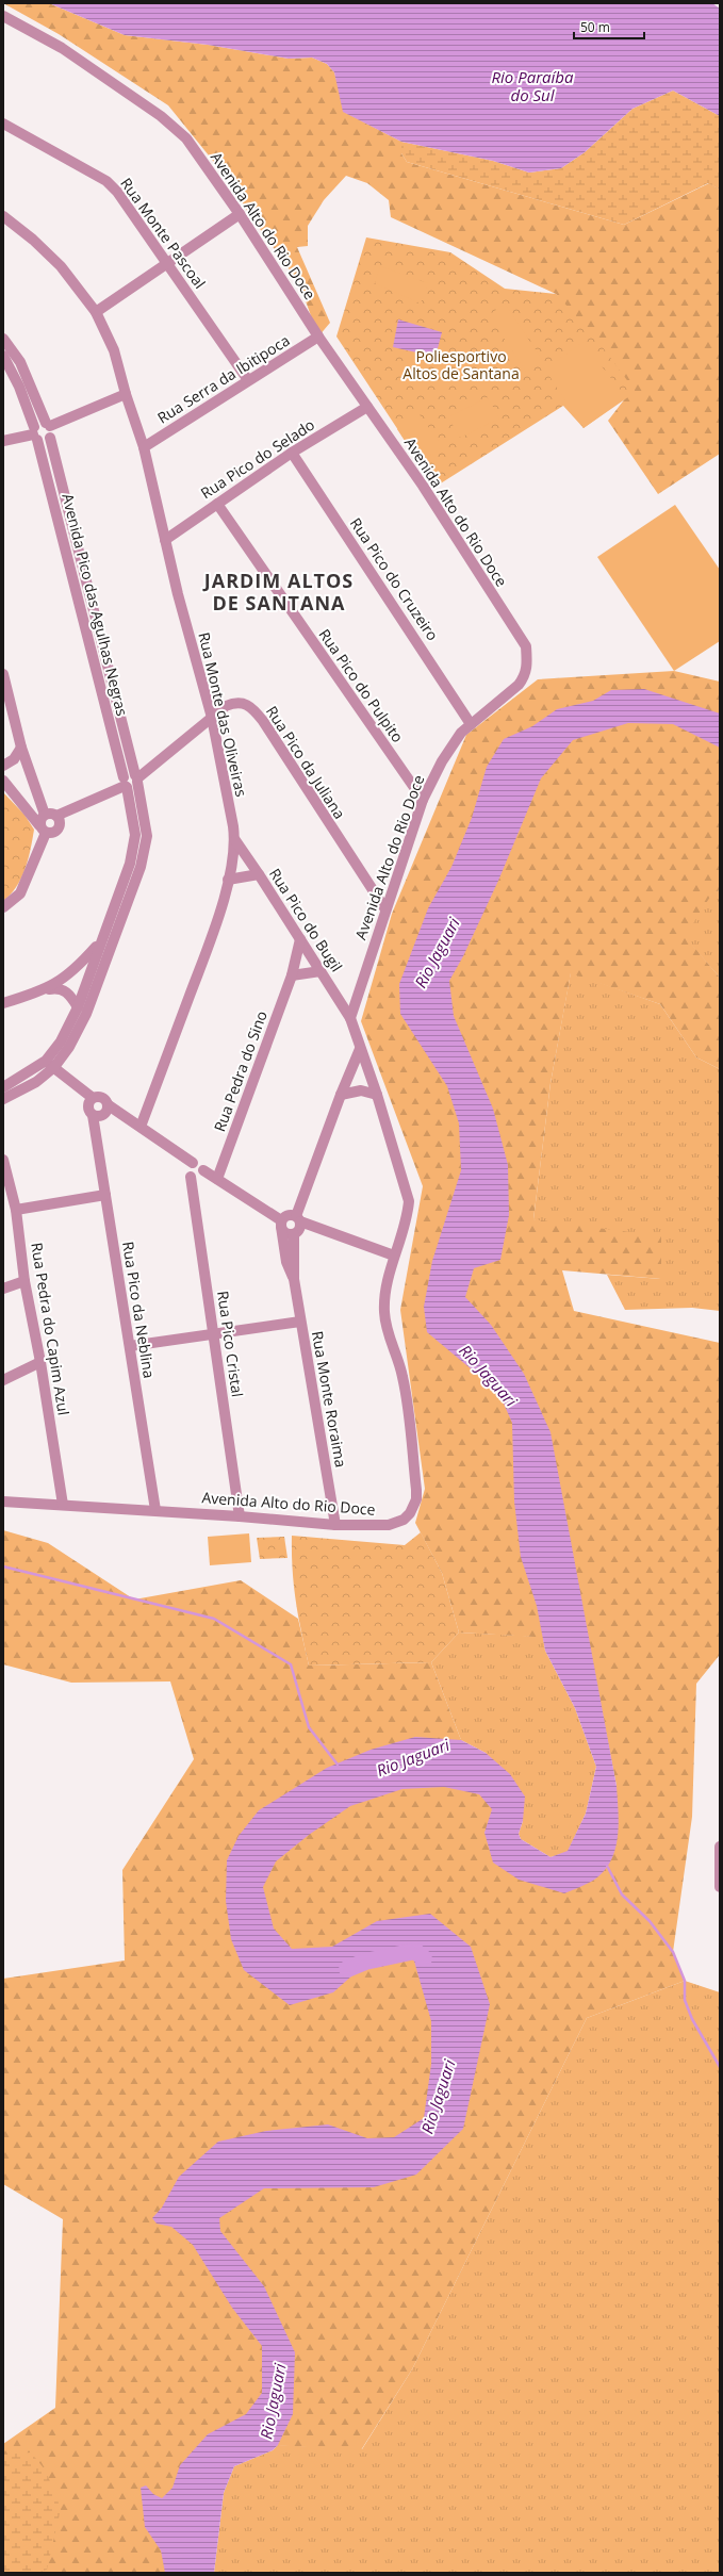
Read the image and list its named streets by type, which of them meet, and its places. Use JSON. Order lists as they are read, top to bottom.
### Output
{
  "streets": {
    "street": [
      "Avenida Alto do Rio Doce",
      "Rua Monte Pascoal",
      "Rua Serra da Ibitipoca",
      "Rua Pico do Selado",
      "Rua Pico do Cruzeiro",
      "Avenida Pico das Agulhas Negras",
      "Rua Pico do Pulpito",
      "Rua Monte das Oliveiras",
      "Rua Pico da Juliana",
      "Rua Pico do Bugil",
      "Rua Pedra do Sino",
      "Rua Pico da Neblina",
      "Rua Pedra do Capim Azul",
      "Rua Pico Cristal",
      "Rua Monte Roraima"
    ]
  },
  "crossings": [
    ["Avenida Alto do Rio Doce", "Rua Serra da Ibitipoca"],
    ["Avenida Alto do Rio Doce", "Rua Pico do Selado"],
    ["Avenida Alto do Rio Doce", "Rua Pico do Cruzeiro"],
    ["Avenida Alto do Rio Doce", "Rua Pico do Pulpito"],
    ["Avenida Alto do Rio Doce", "Rua Pico da Juliana"],
    ["Avenida Alto do Rio Doce", "Rua Pico do Bugil"],
    ["Avenida Alto do Rio Doce", "Rua Pico da Neblina"],
    ["Avenida Alto do Rio Doce", "Rua Pedra do Capim Azul"],
    ["Avenida Alto do Rio Doce", "Rua Pico Cristal"],
    ["Avenida Alto do Rio Doce", "Rua Monte Roraima"],
    ["Rua Monte Pascoal", "Rua Serra da Ibitipoca"],
    ["Rua Serra da Ibitipoca", "Rua Monte das Oliveiras"],
    ["Rua Pico do Selado", "Rua Pico do Cruzeiro"],
    ["Rua Pico do Selado", "Rua Pico do Pulpito"],
    ["Rua Pico do Selado", "Rua Monte das Oliveiras"],
    ["Avenida Pico das Agulhas Negras", "Rua Pico da Juliana"],
    ["Rua Monte das Oliveiras", "Rua Pico da Juliana"],
    ["Rua Monte das Oliveiras", "Rua Pico do Bugil"],
    ["Rua Pico do Bugil", "Rua Pedra do Sino"]
  ],
  "districts": ["JARDIM ALTOS DE SANTANA"],
  "water": ["Rio Paraíba do Sul", "Rio Jaguari"],
  "parks": ["Poliesportivo Altos de Santana"],
  "scale_bar": "50 m"
}
